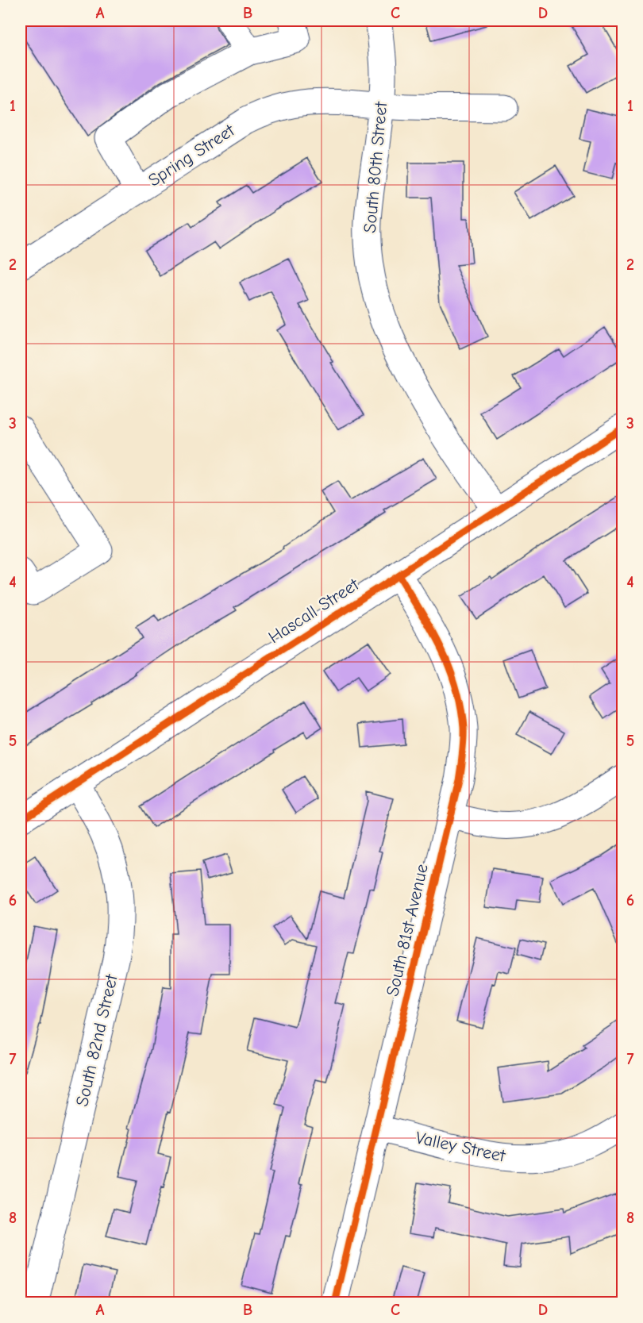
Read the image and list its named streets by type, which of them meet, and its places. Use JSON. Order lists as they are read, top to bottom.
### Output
{
  "streets": {
    "street": [
      "Spring Street",
      "South 80th Street",
      "Hascall Street",
      "South 81st Avenue",
      "South 82nd Street",
      "Valley Street"
    ]
  },
  "crossings": [
    ["Spring Street", "South 80th Street"],
    ["South 80th Street", "Hascall Street"],
    ["Hascall Street", "South 81st Avenue"],
    ["Hascall Street", "South 82nd Street"],
    ["South 81st Avenue", "Valley Street"]
  ],
  "grid": {
    "columns": [
      "A",
      "B",
      "C",
      "D"
    ],
    "rows": [
      "1",
      "2",
      "3",
      "4",
      "5",
      "6",
      "7",
      "8"
    ]
  }
}
